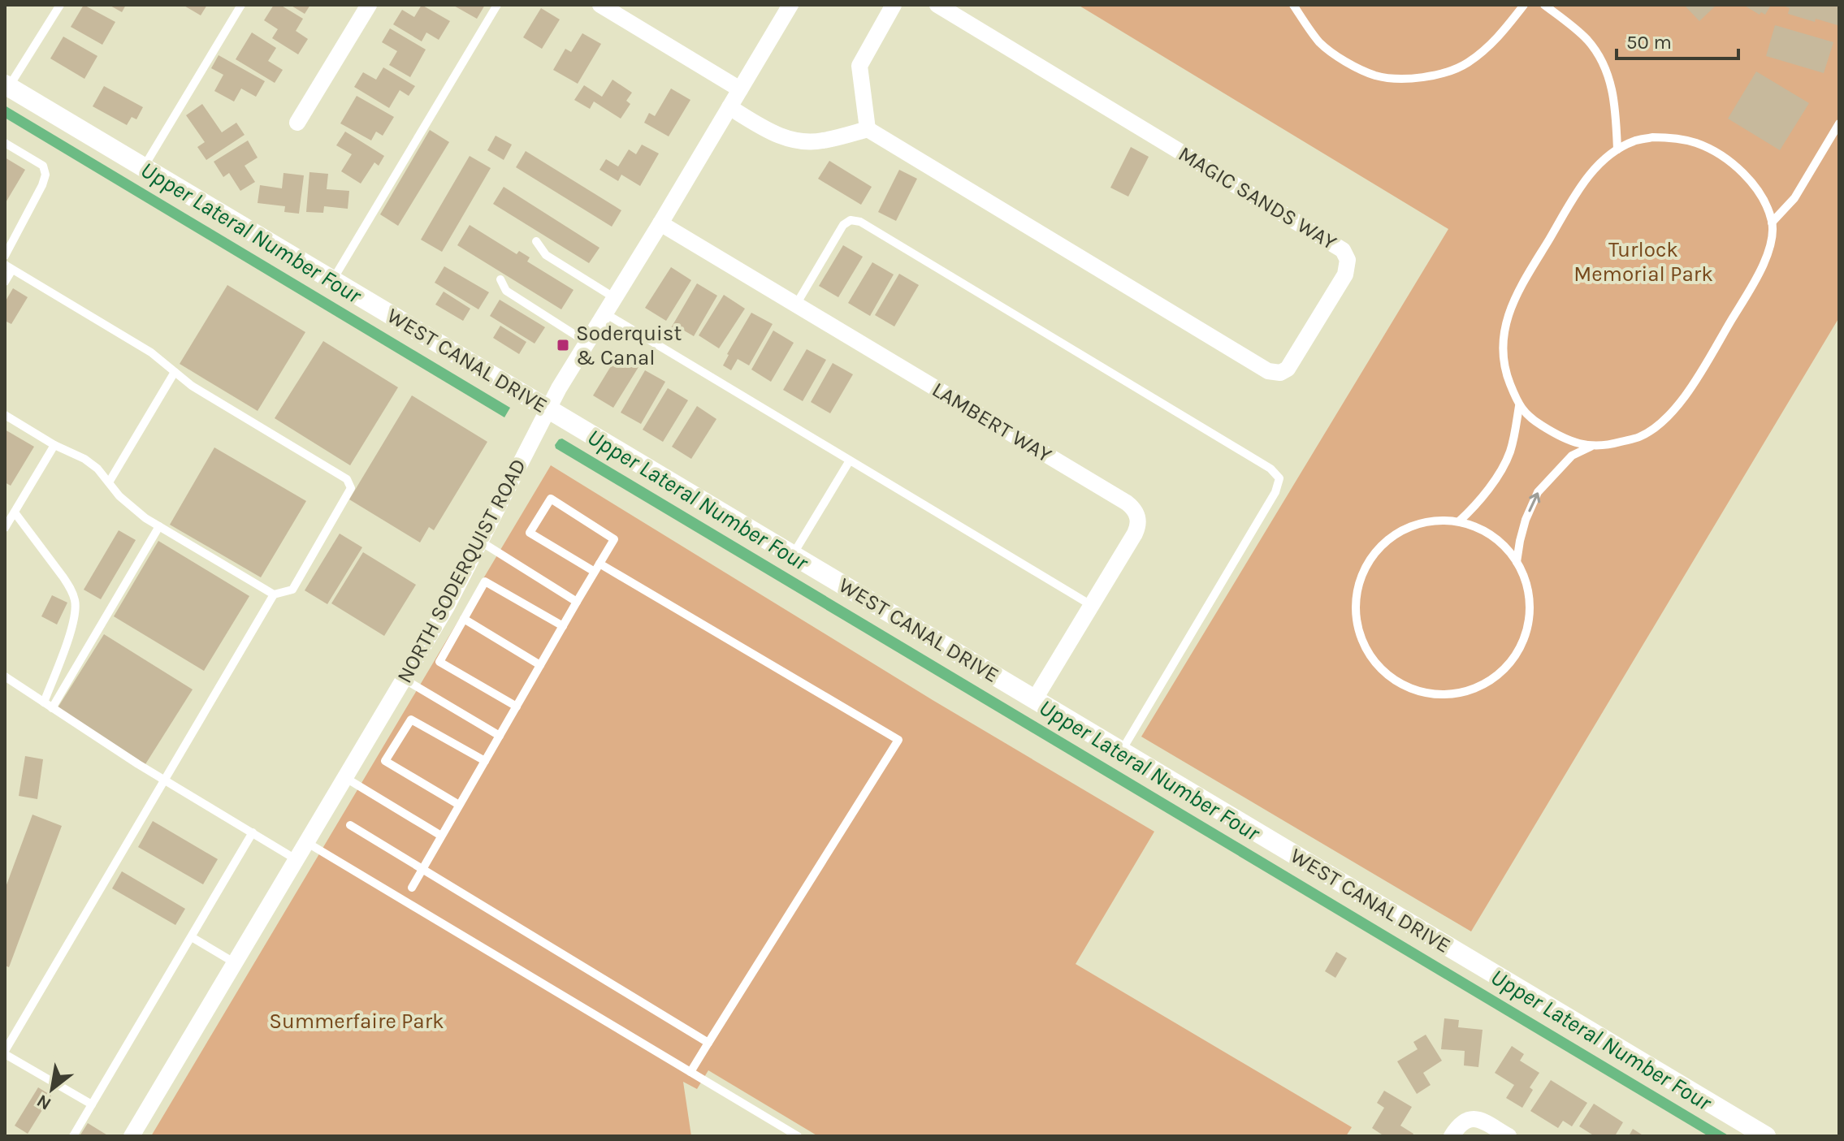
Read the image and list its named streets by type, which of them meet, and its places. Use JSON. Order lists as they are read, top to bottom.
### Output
{
  "streets": {
    "street": [
      "MAGIC SANDS WAY",
      "WEST CANAL DRIVE",
      "LAMBERT WAY",
      "NORTH SODERQUIST ROAD"
    ]
  },
  "crossings": [
    ["WEST CANAL DRIVE", "LAMBERT WAY"],
    ["WEST CANAL DRIVE", "NORTH SODERQUIST ROAD"],
    ["LAMBERT WAY", "NORTH SODERQUIST ROAD"]
  ],
  "water": ["Upper Lateral Number Four"],
  "parks": ["Turlock Memorial Park", "Summerfaire Park"],
  "places": {
    "transit": ["Soderquist & Canal"]
  },
  "scale_bar": "50 m",
  "north": "bottom left"
}
